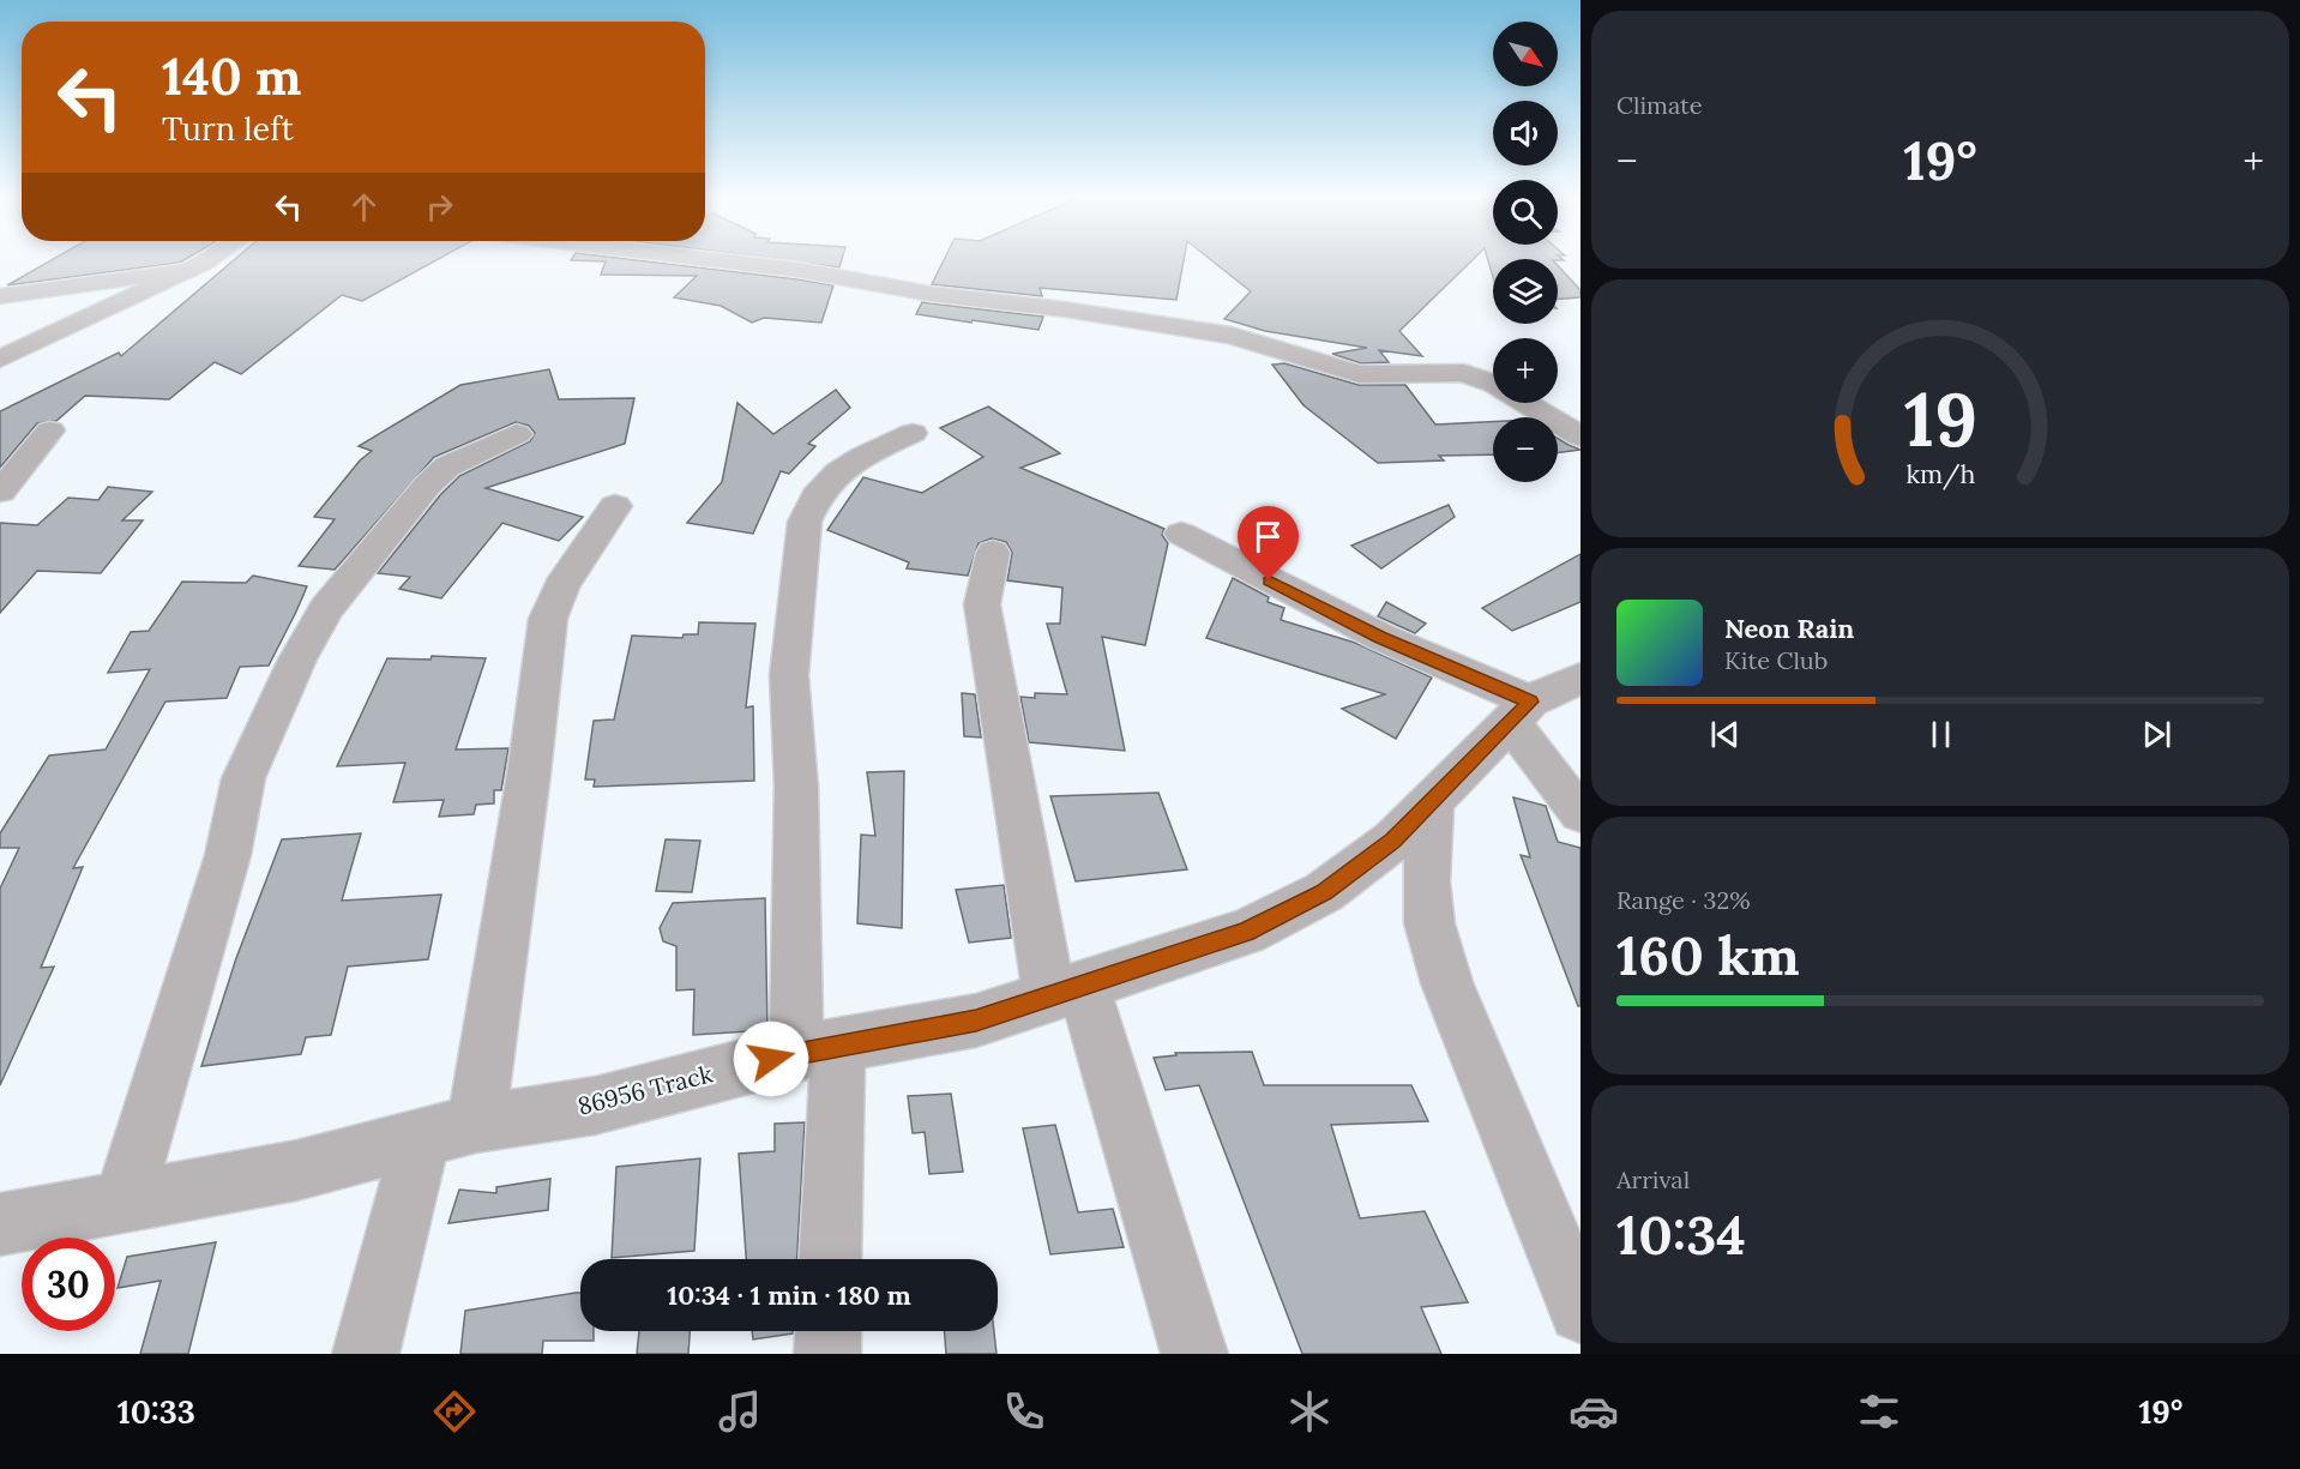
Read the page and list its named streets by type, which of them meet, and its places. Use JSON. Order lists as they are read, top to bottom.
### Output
{
  "streets": {
    "street": ["86956 Track"]
  },
  "north": "bottom right",
  "page": {
    "tile": [
      "Climate",
      ["Range · 32%", "160 km"],
      ["Arrival", "10:34"]
    ],
    "map_buttons": ["+", "−"],
    "turn": ["140 m", "Turn left"],
    "heat": ["−", "19°", "+"],
    "song": ["Neon Rain", "Kite Club"],
    "limit": "30",
    "trip": "10:34 · 1 min · 180 m",
    "tabs": ["10:33", "19°"],
    "gauge": ["19", "km/h"]
  }
}
